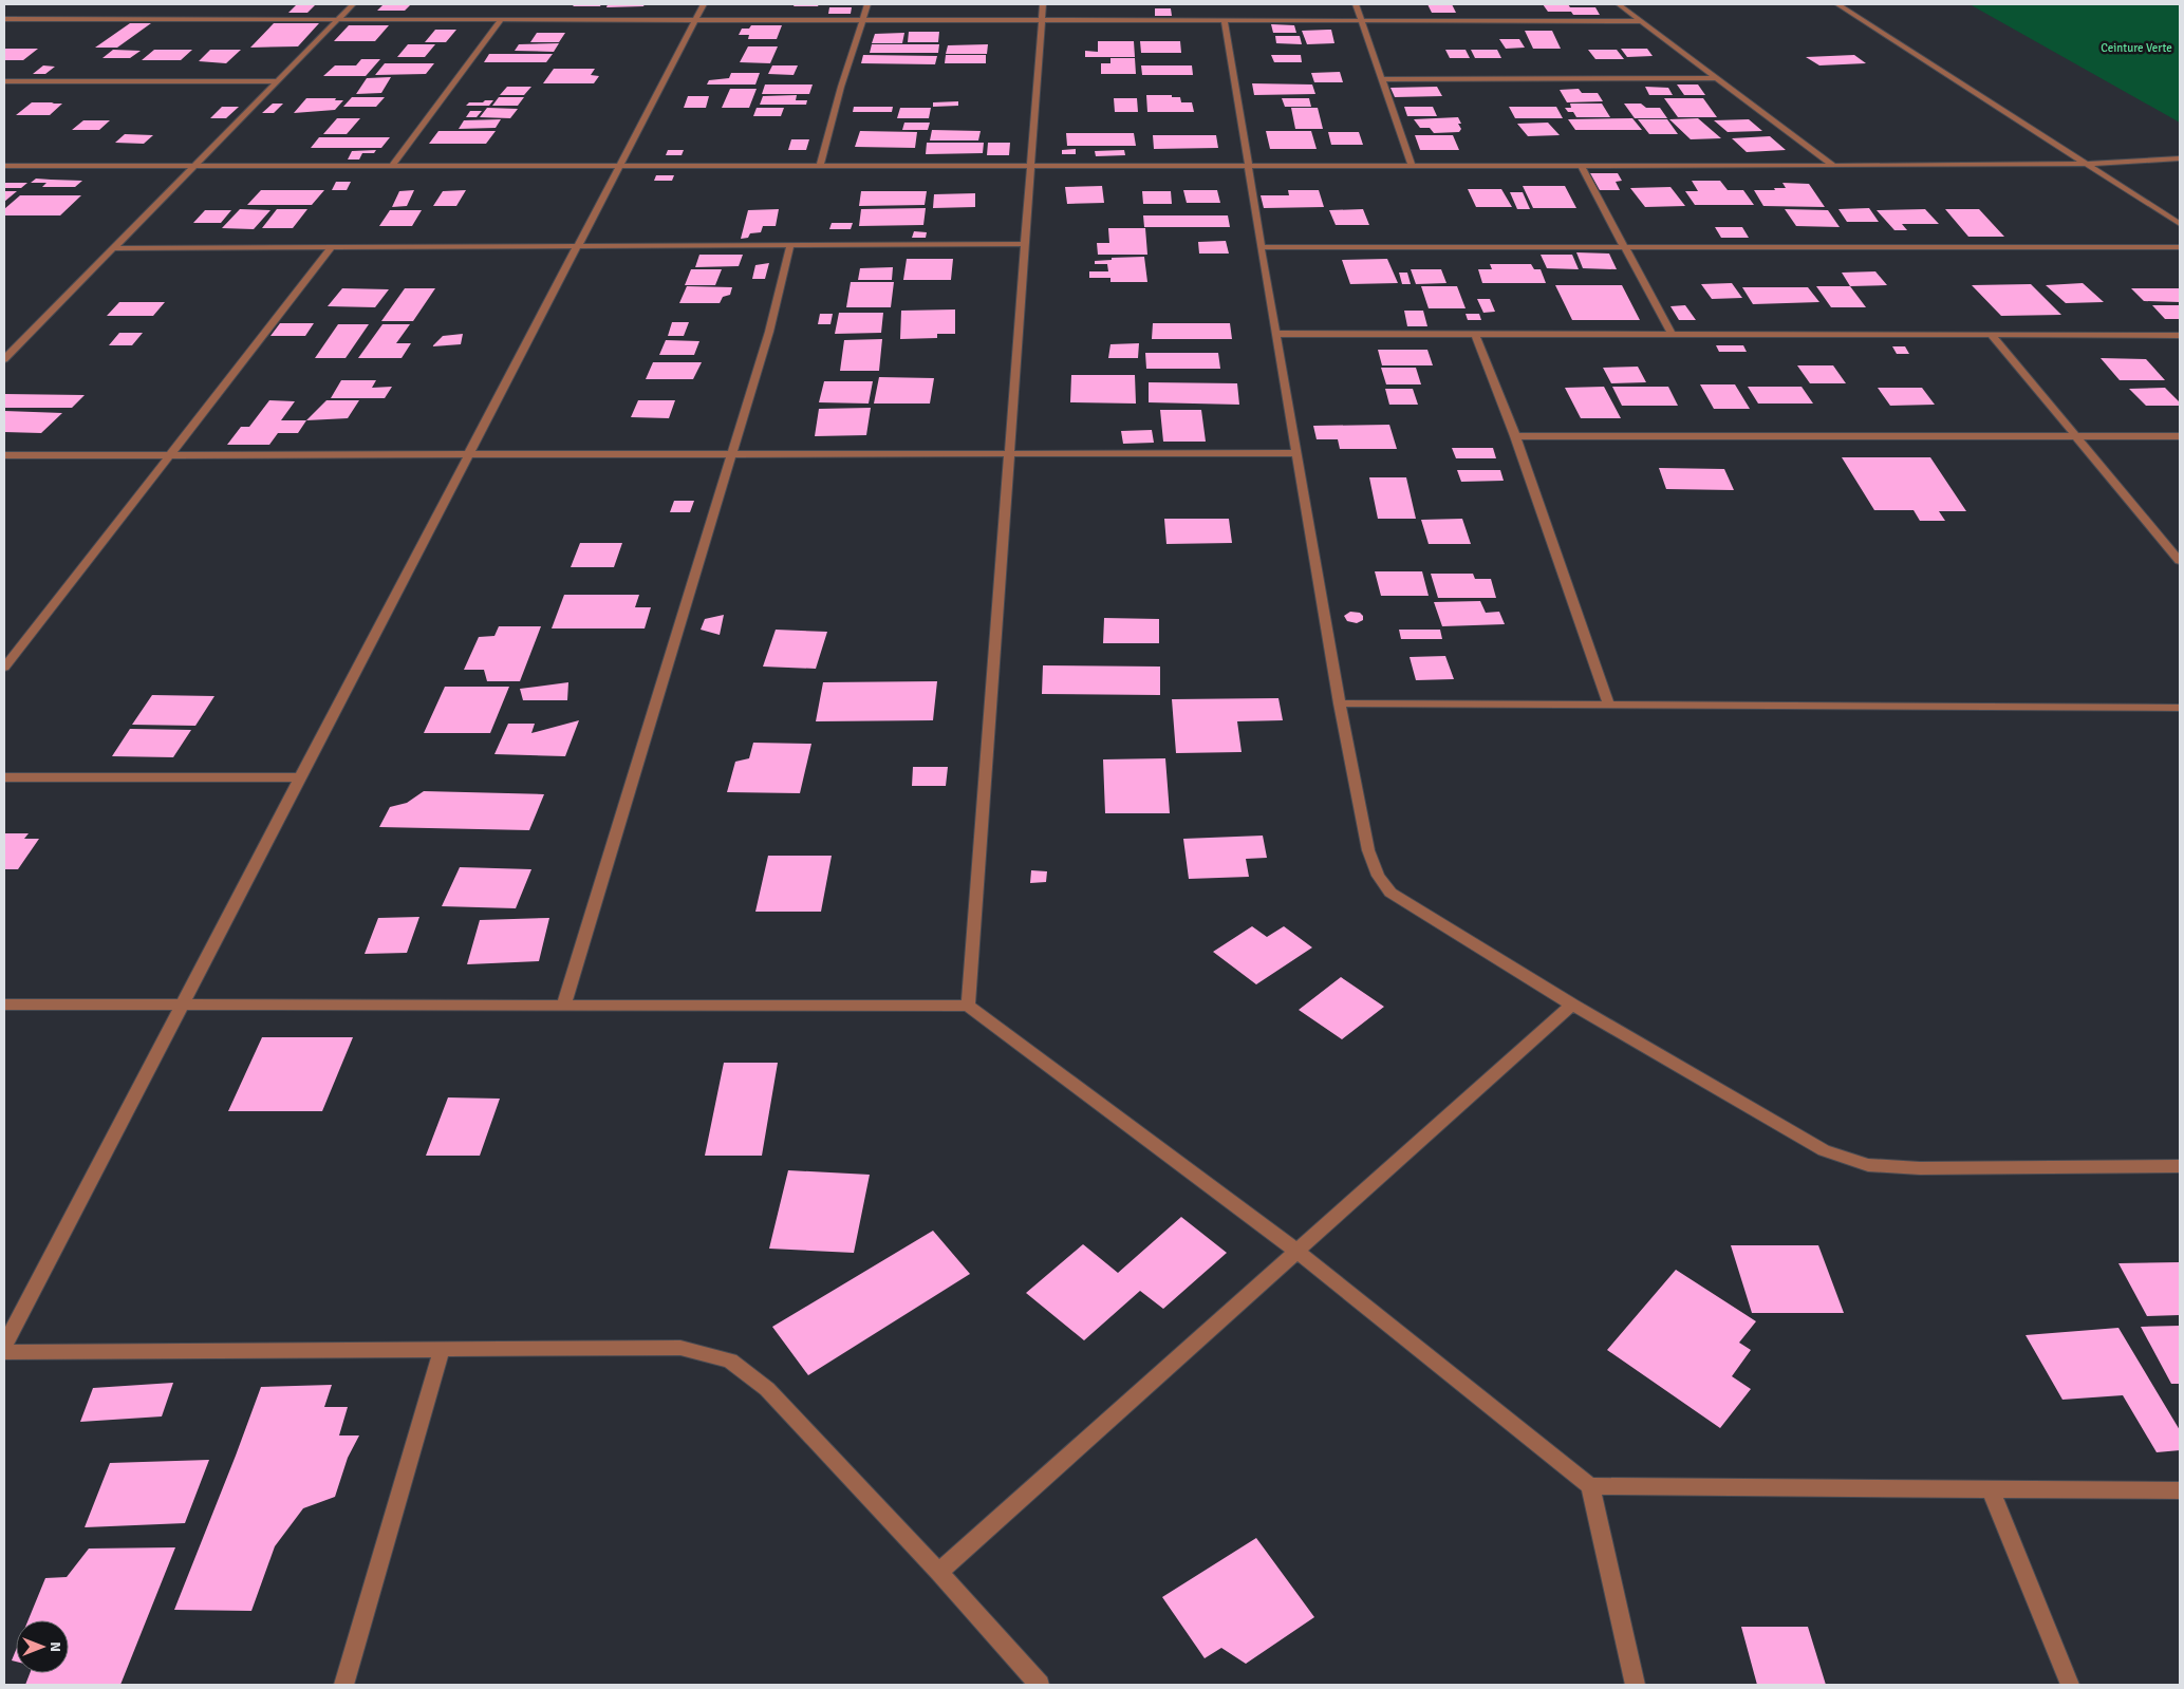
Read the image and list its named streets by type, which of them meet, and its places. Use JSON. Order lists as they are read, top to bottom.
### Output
{
  "parks": ["Ceinture Verte"],
  "north": "right"
}
